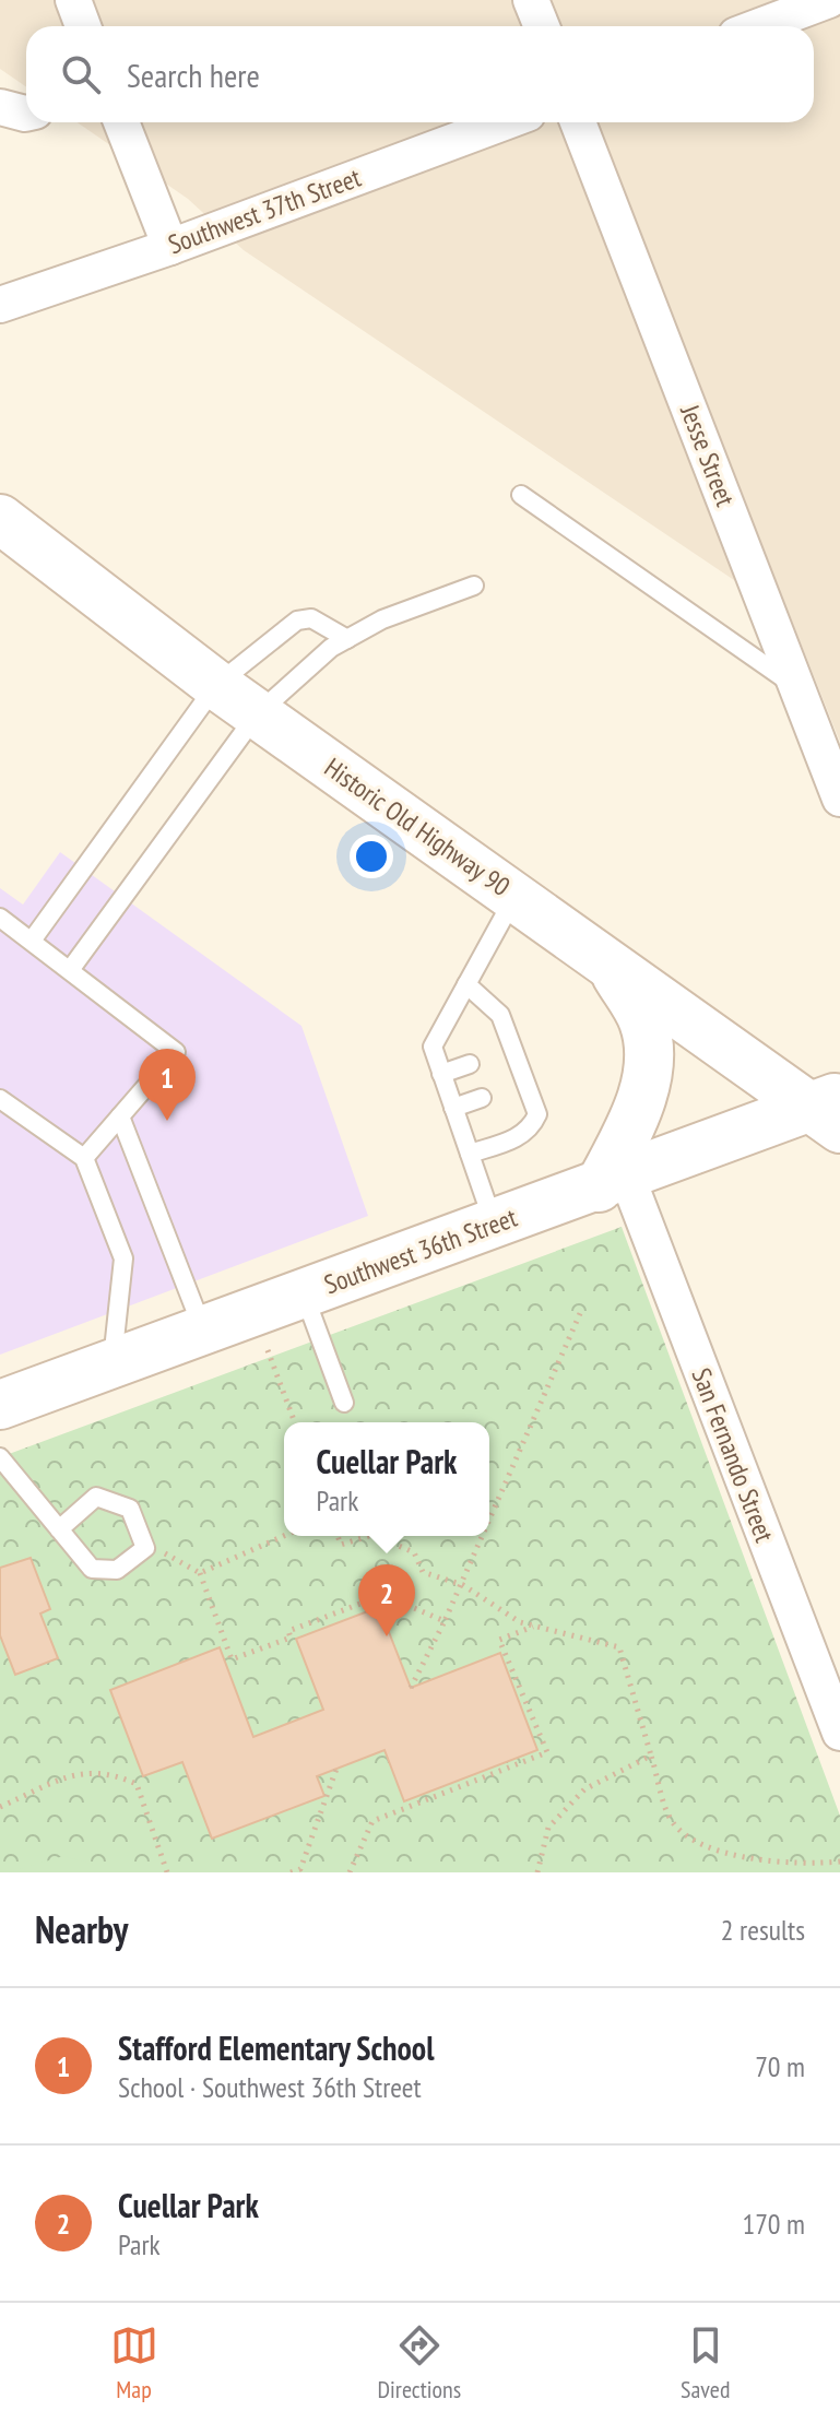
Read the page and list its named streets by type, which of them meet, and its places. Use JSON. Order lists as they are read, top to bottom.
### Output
{
  "streets": {
    "main road": ["Historic Old Highway 90", "Southwest 36th Street"],
    "street": ["Southwest 37th Street", "Jesse Street", "San Fernando Street"]
  },
  "crossings": [
    ["Historic Old Highway 90", "Southwest 36th Street"],
    ["Southwest 36th Street", "San Fernando Street"]
  ],
  "page": {
    "search": "Search here",
    "pins": ["1", "2"],
    "popup": ["Cuellar Park", "Park"],
    "heading": ["Nearby", "2 results"],
    "list": [
      {
        "mark": "1",
        "name": "Stafford Elementary School",
        "note": "School · Southwest 36th Street",
        "value": "70 m"
      },
      {
        "mark": "2",
        "name": "Cuellar Park",
        "note": "Park",
        "value": "170 m"
      }
    ],
    "nav": ["Map", "Directions", "Saved"]
  }
}
